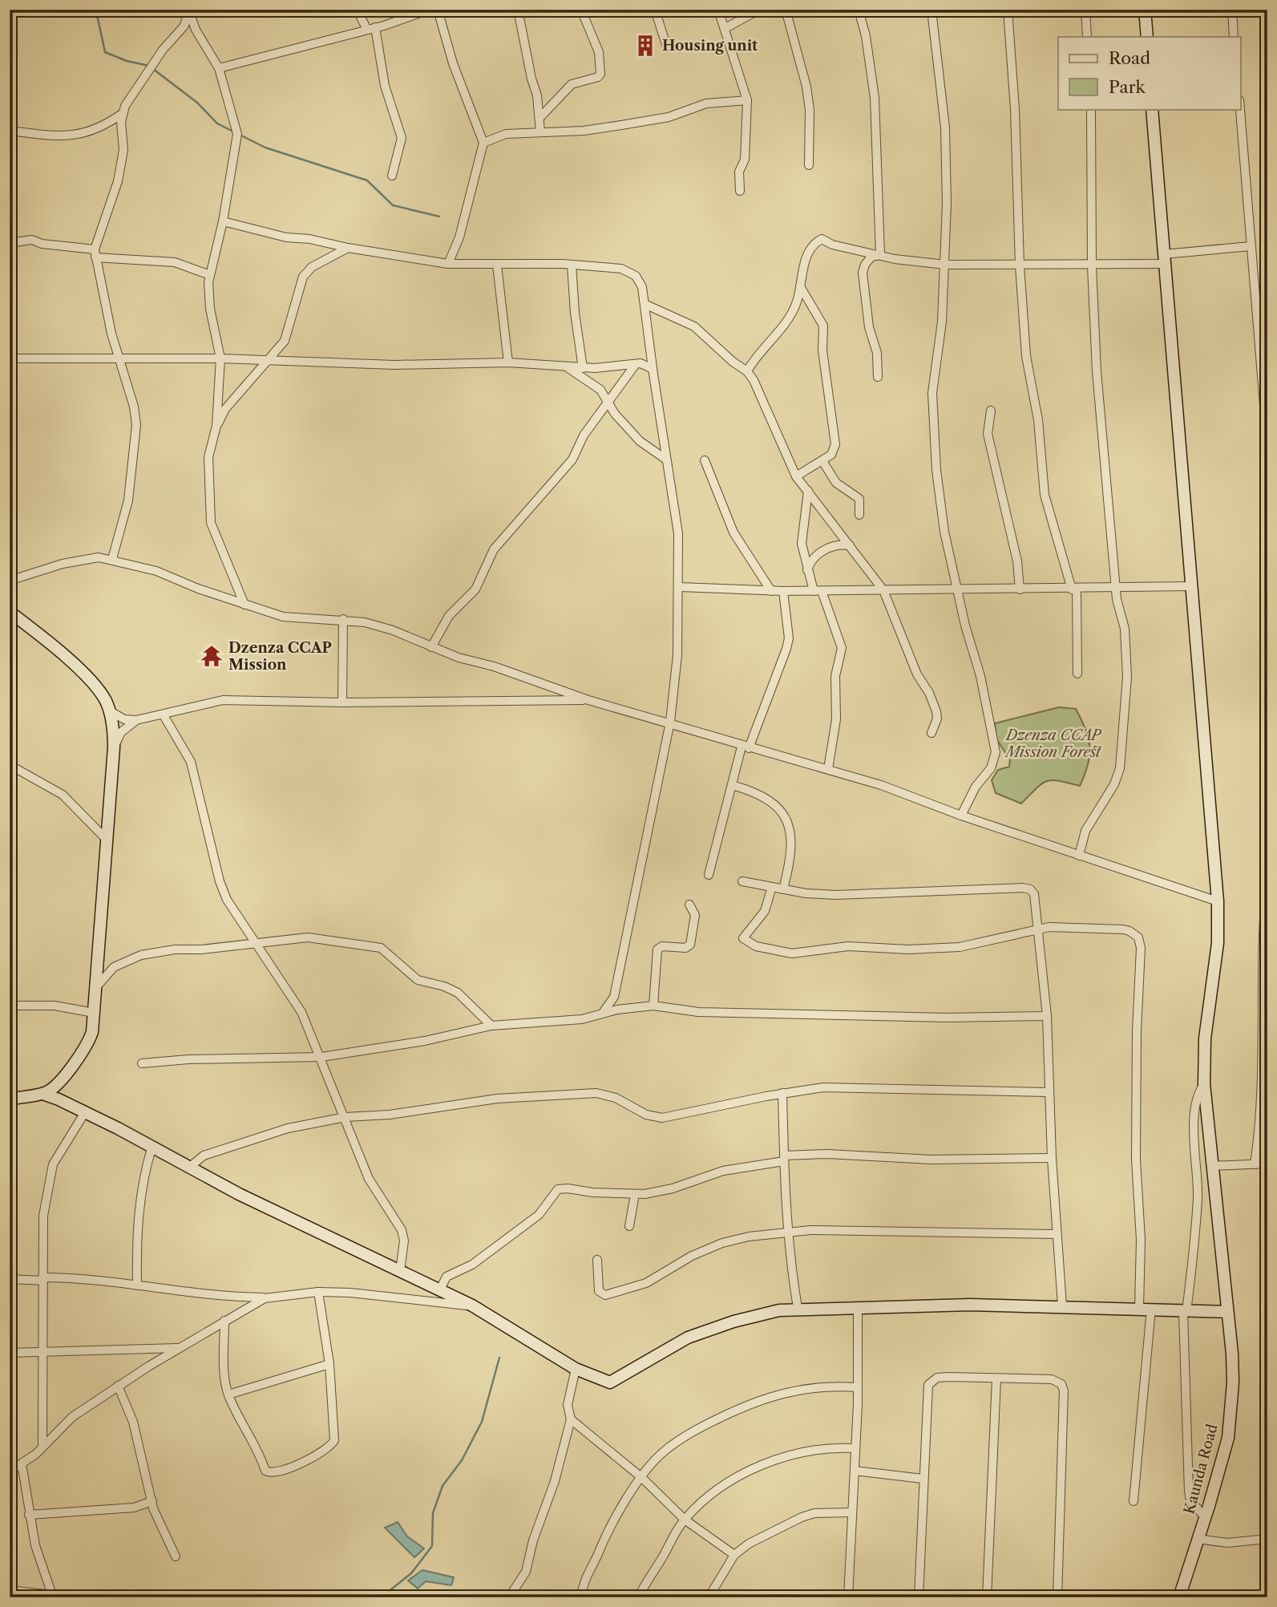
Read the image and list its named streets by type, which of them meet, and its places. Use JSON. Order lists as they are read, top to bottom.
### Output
{
  "streets": {
    "street": ["Kaunda Road"]
  },
  "parks": ["Dzenza CCAP Mission Forest"],
  "places": {
    "building": ["Housing unit"],
    "temple": ["Dzenza CCAP Mission"]
  },
  "legend": ["Road", "Park"]
}
